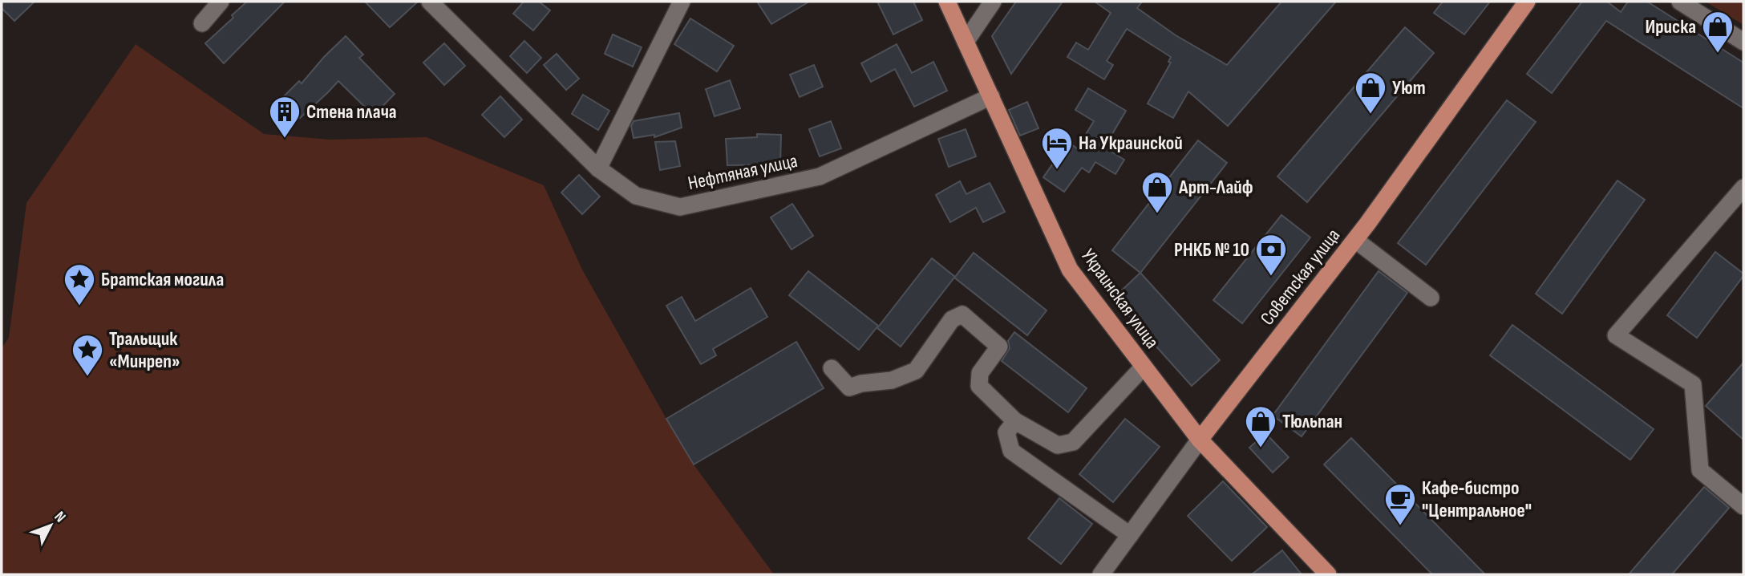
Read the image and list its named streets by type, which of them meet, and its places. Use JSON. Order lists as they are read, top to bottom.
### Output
{
  "streets": {
    "main road": ["Советская улица", "Украинская улица"],
    "street": ["Нефтяная улица"]
  },
  "crossings": [
    ["Нефтяная улица", "Украинская улица"],
    ["Советская улица", "Украинская улица"]
  ],
  "places": {
    "shop": [
      "Ириска",
      "Уют",
      "Арт-Лайф",
      "Тюльпан"
    ],
    "building": ["Стена плача"],
    "hotel": ["На Украинской"],
    "bank": ["РНКБ № 10"],
    "place": ["Братская могила", "Тральщик «Минреп»"],
    "cafe": ["Кафе‐бистро \"Центральное\""]
  },
  "north": "top right"
}
